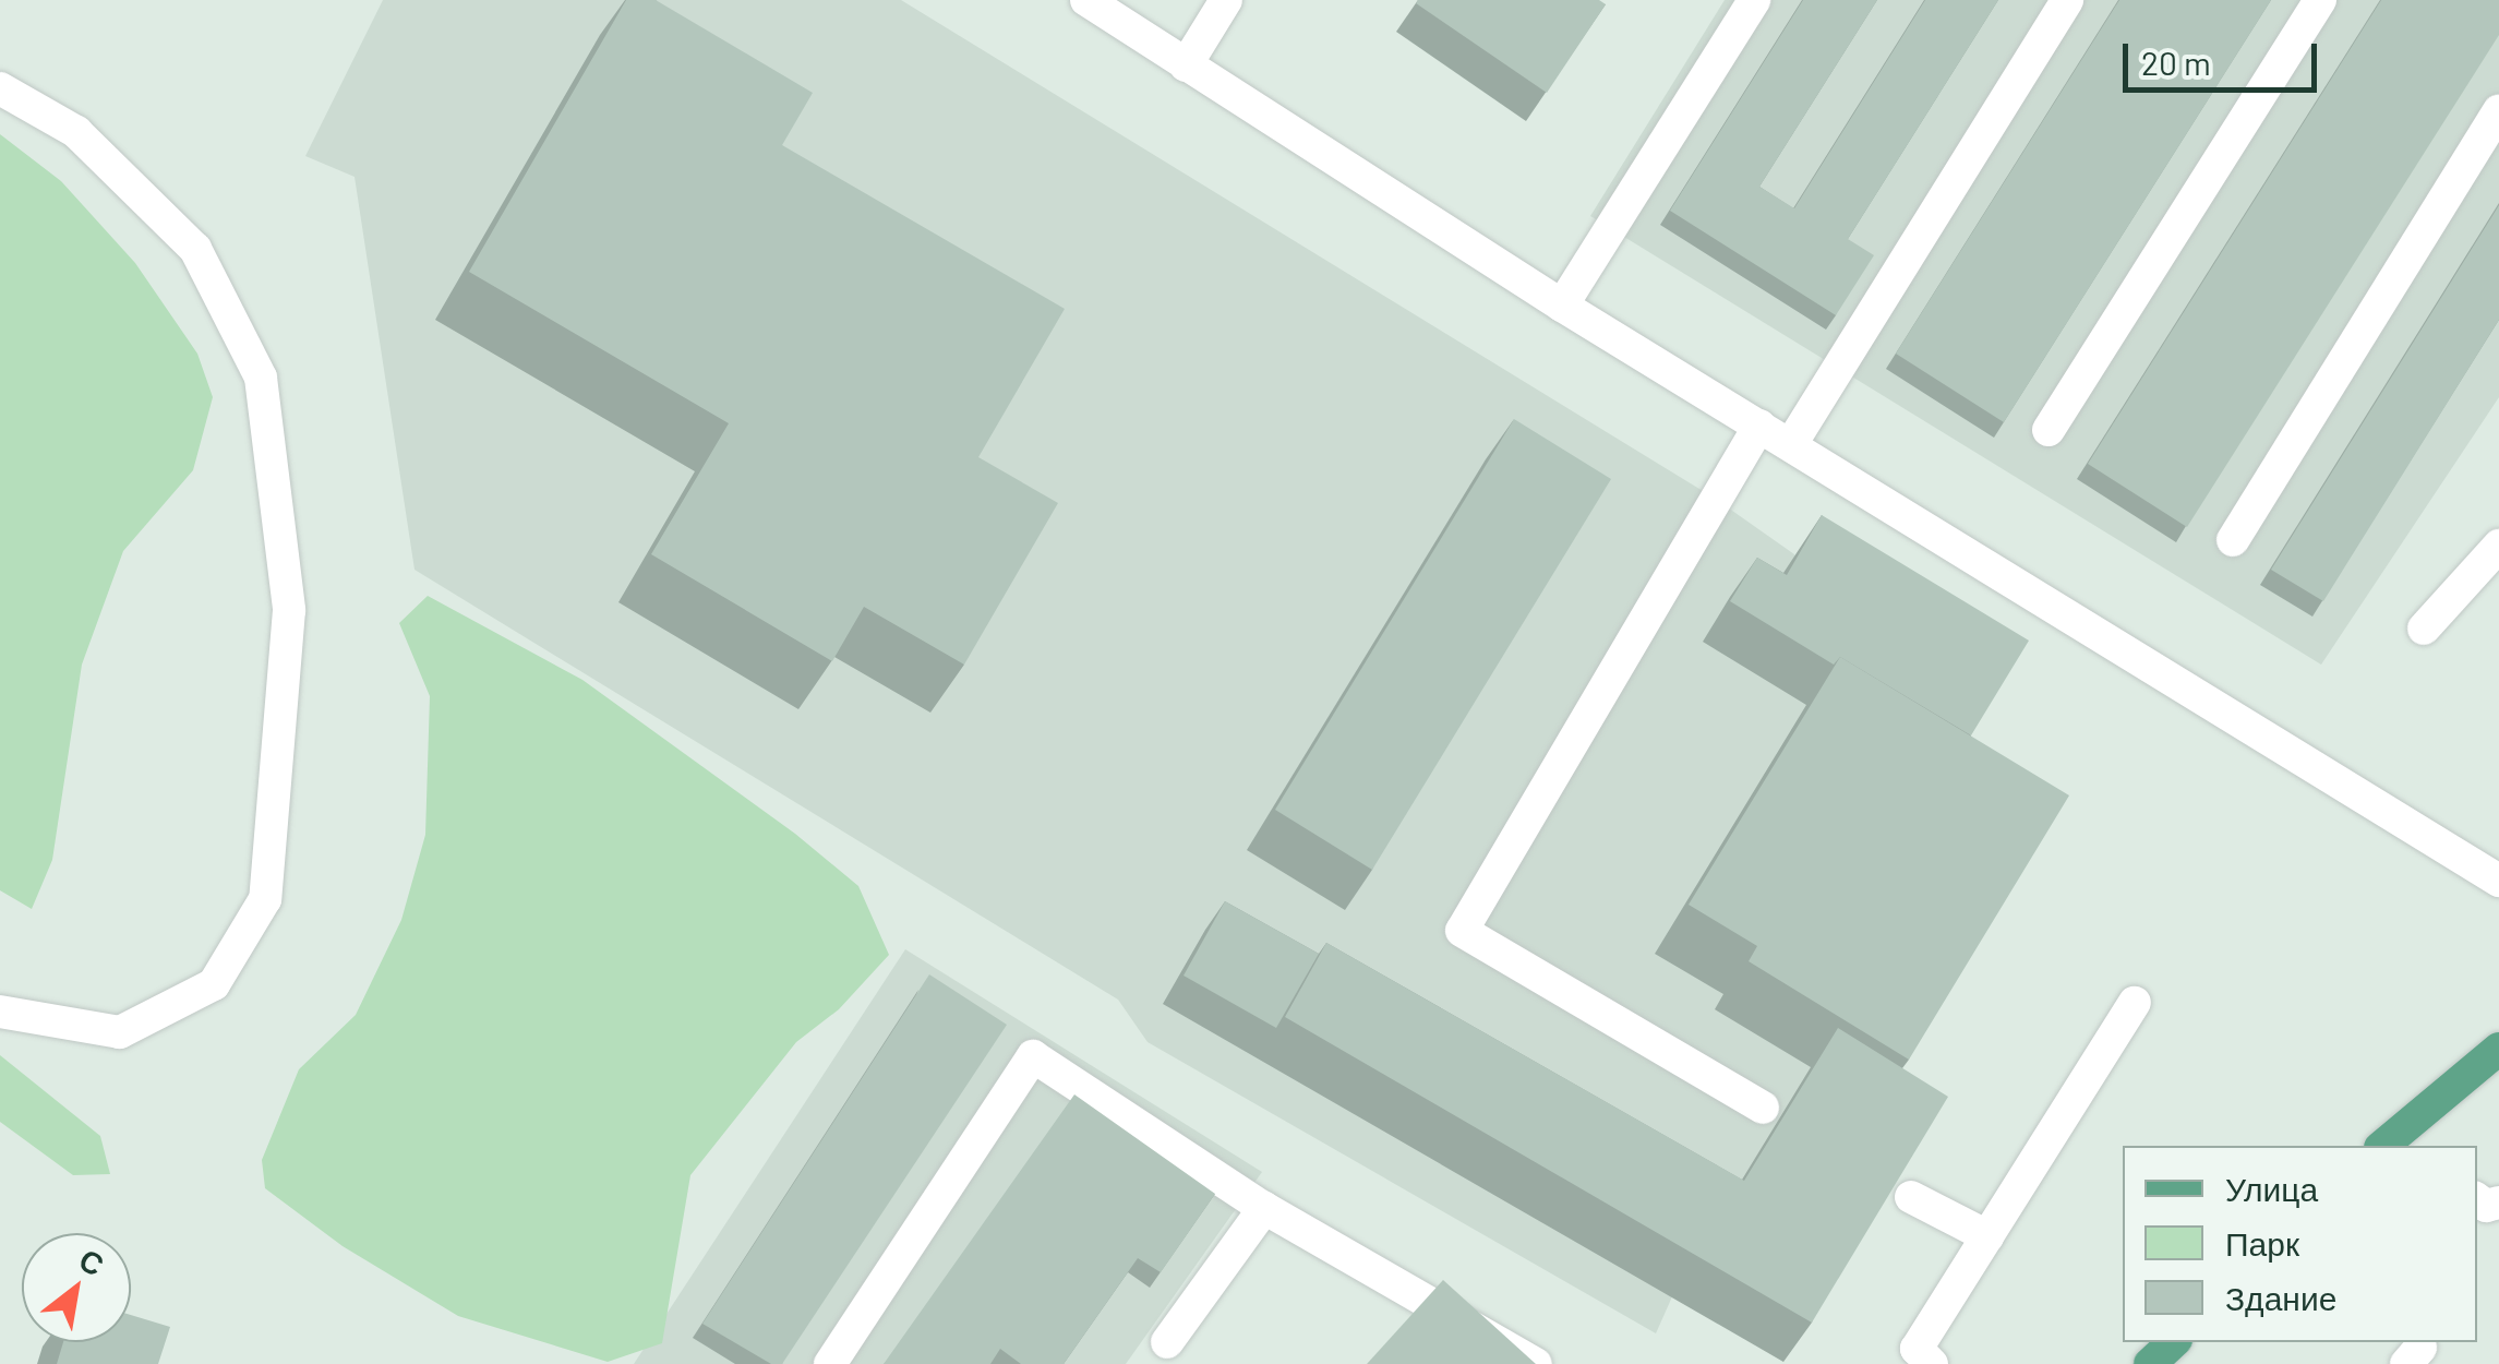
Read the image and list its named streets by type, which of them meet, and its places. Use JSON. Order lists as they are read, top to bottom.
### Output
{
  "legend": ["Улица", "Парк", "Здание"],
  "scale_bar": "20 m",
  "north": "top right"
}
